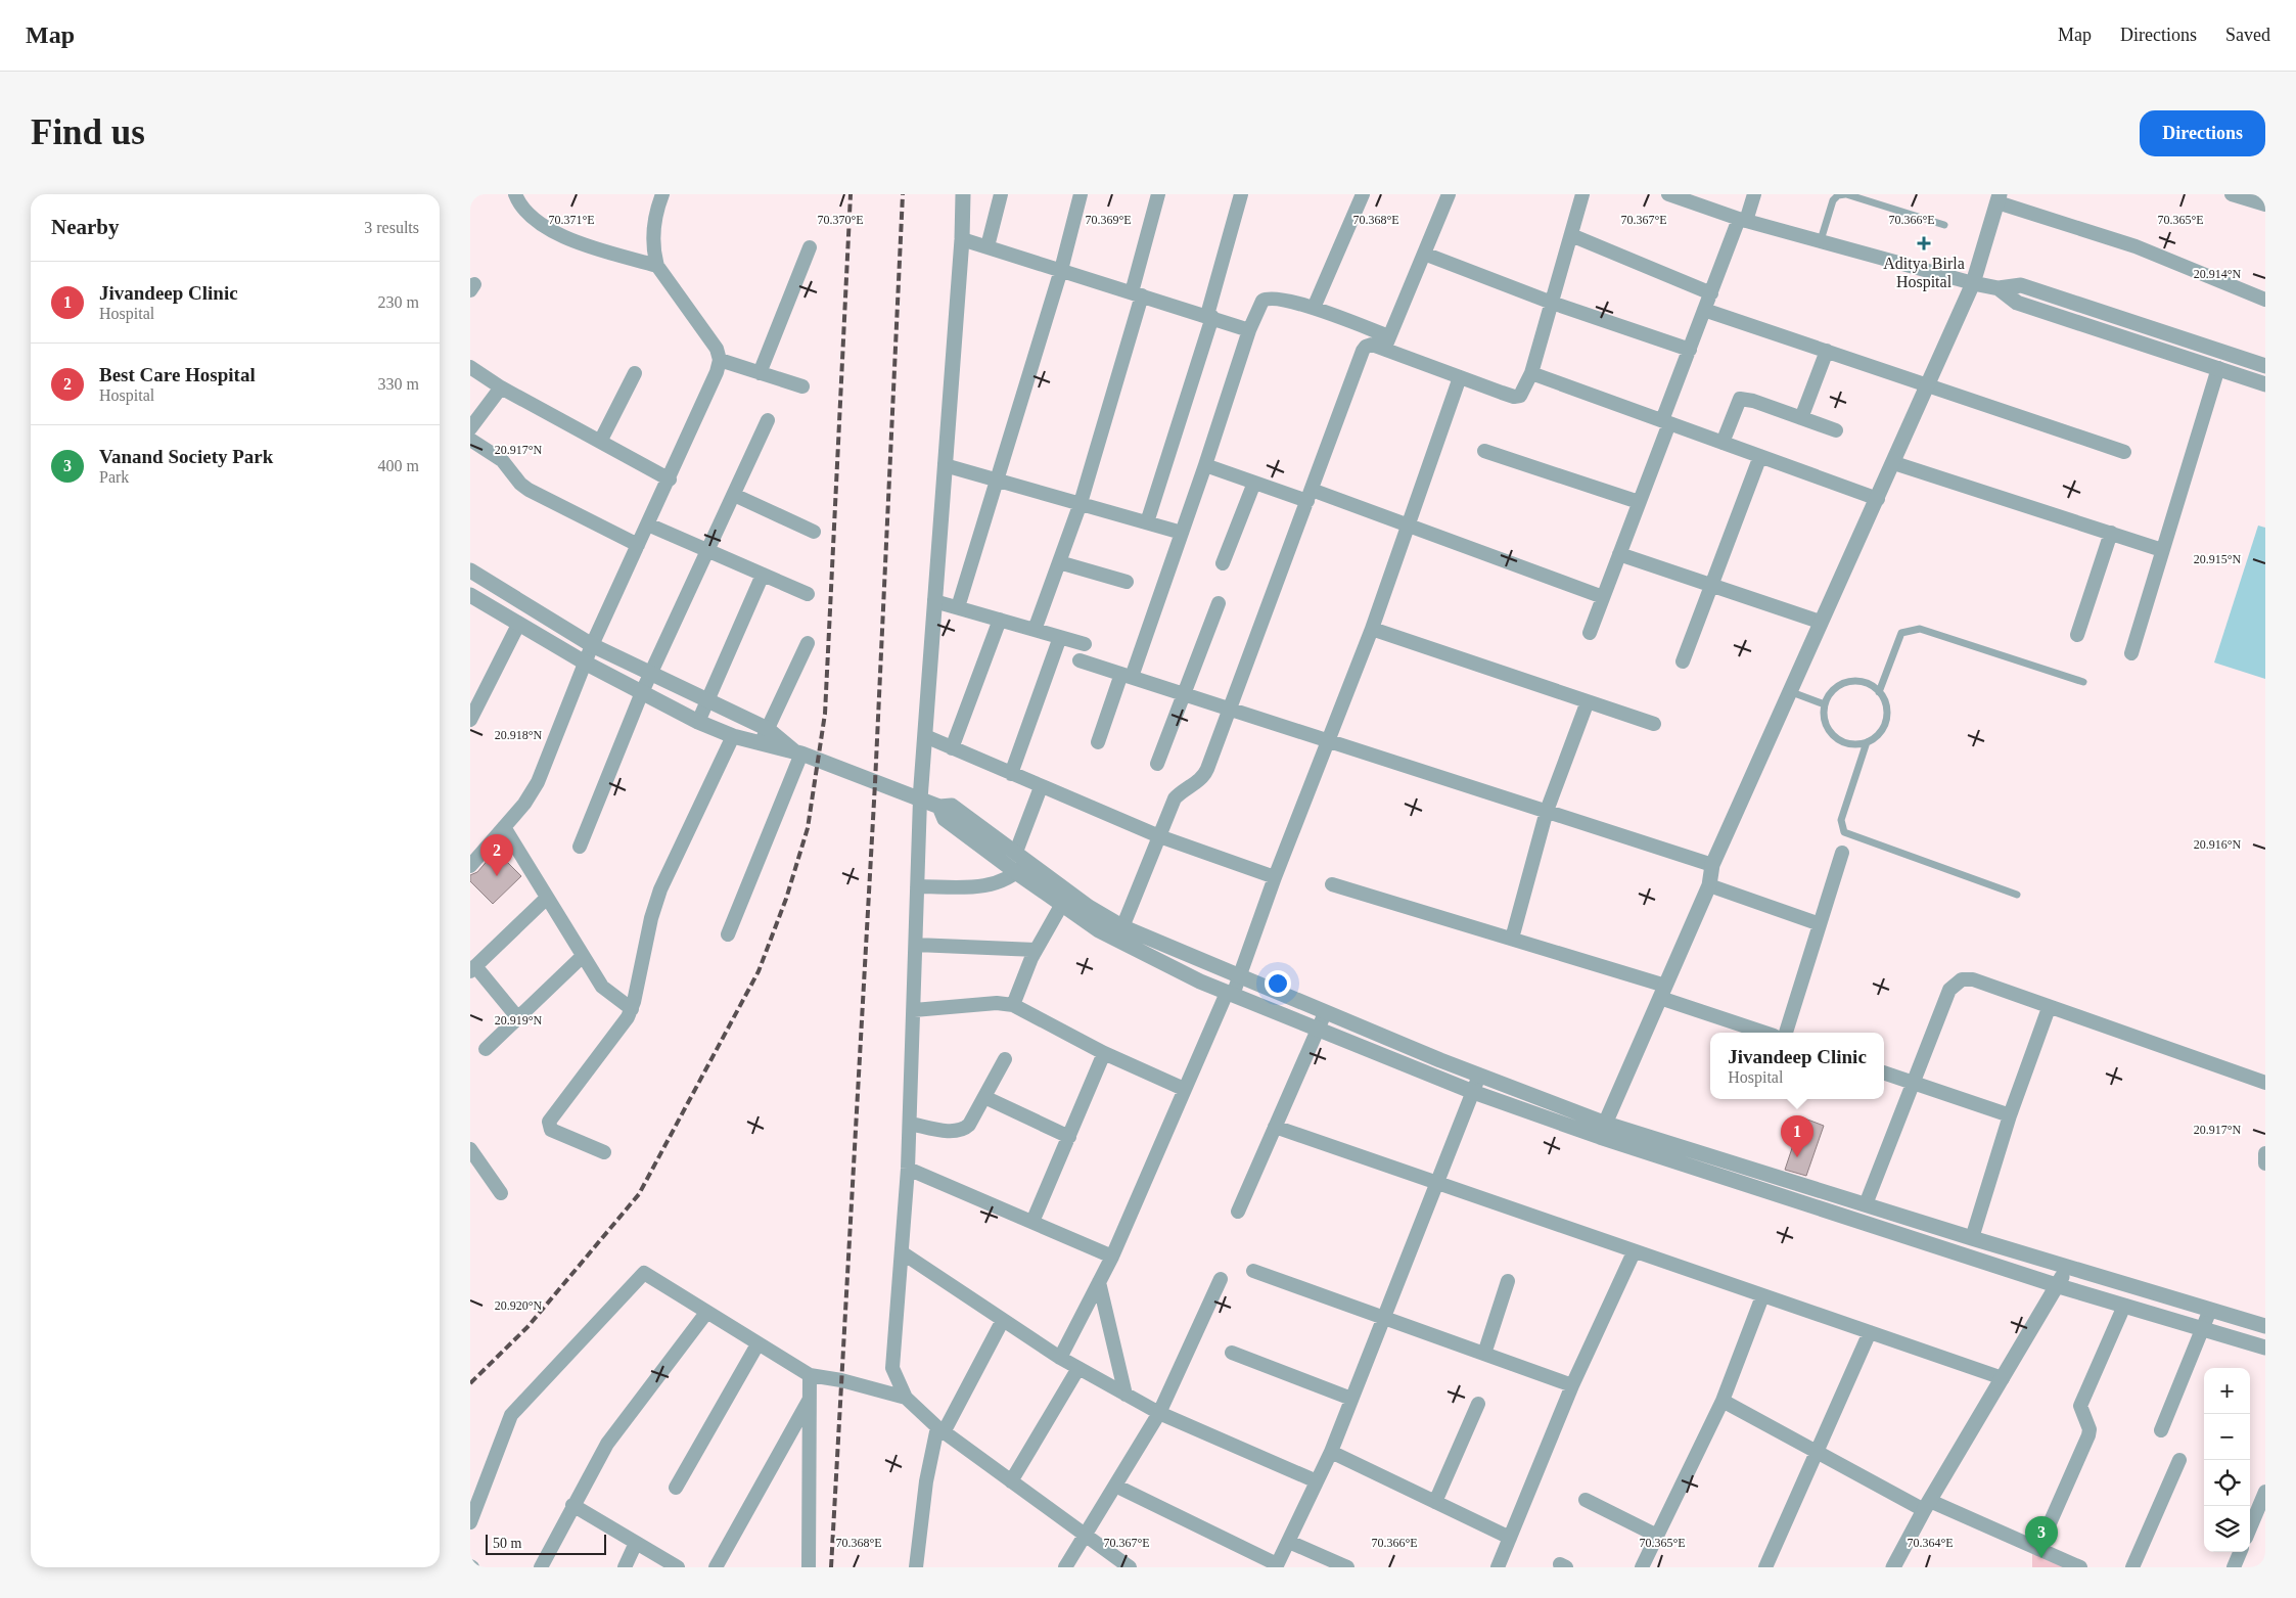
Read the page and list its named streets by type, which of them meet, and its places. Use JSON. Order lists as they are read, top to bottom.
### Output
{
  "places": {
    "health": ["Aditya Birla Hospital"]
  },
  "scale_bar": "50 m",
  "page": {
    "header": "Map",
    "nav": ["Map", "Directions", "Saved"],
    "buttons": "Directions",
    "title": "Find us",
    "heading": ["Nearby", "3 results"],
    "list": [
      {
        "mark": "1",
        "name": "Jivandeep Clinic",
        "note": "Hospital",
        "value": "230 m"
      },
      {
        "mark": "2",
        "name": "Best Care Hospital",
        "note": "Hospital",
        "value": "330 m"
      },
      {
        "mark": "3",
        "name": "Vanand Society Park",
        "note": "Park",
        "value": "400 m"
      }
    ],
    "pins": ["2", "1", "3"],
    "popup": ["Jivandeep Clinic", "Hospital"],
    "map_buttons": ["+", "−"],
    "scale": "50 m"
  },
  "coordinates": [
    "70.371°E",
    "70.370°E",
    "70.365°E",
    "70.369°E",
    "70.368°E",
    "70.367°E",
    "70.366°E",
    "20.914°N",
    "20.917°N",
    "20.915°N",
    "20.918°N",
    "20.916°N",
    "20.919°N",
    "20.920°N",
    "70.364°E"
  ]
}
